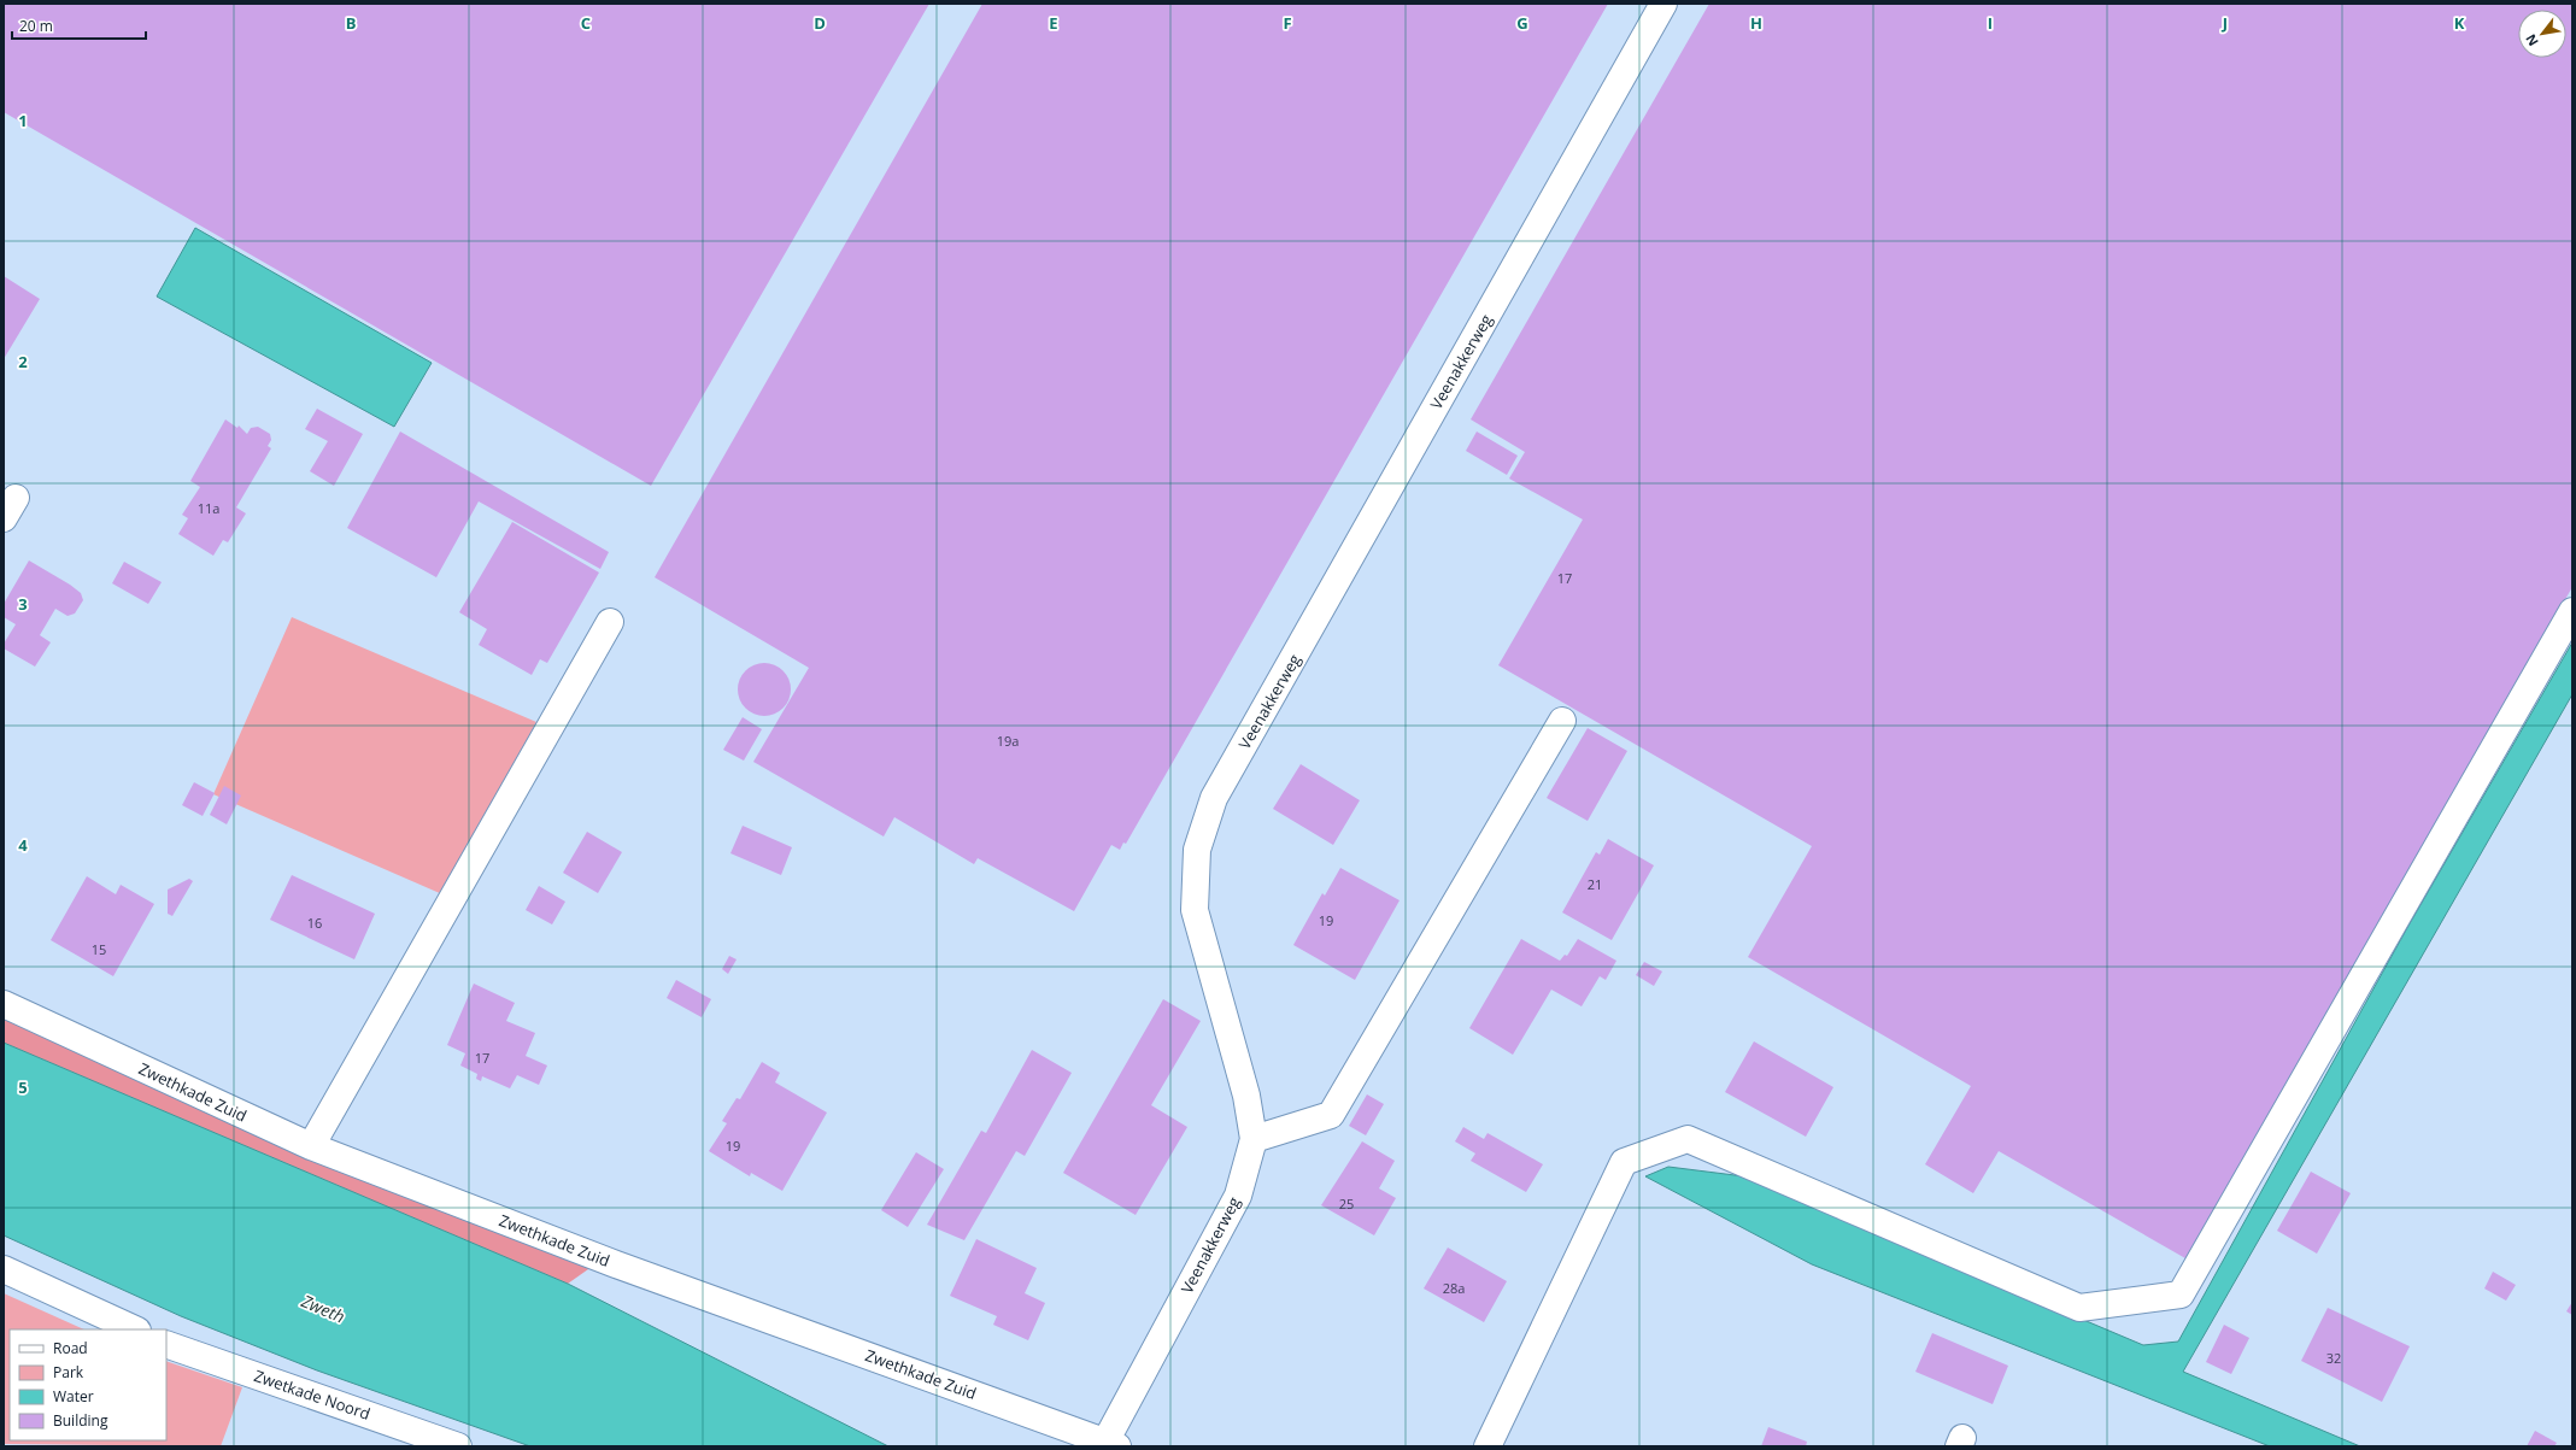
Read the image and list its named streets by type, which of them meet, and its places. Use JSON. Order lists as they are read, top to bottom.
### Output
{
  "streets": {
    "street": ["Veenakkerweg", "Zwethkade Zuid", "Zwetkade Noord"]
  },
  "crossings": [
    ["Veenakkerweg", "Zwethkade Zuid"]
  ],
  "water": ["Zweth"],
  "house_numbers": [
    "11a",
    "17",
    "19a",
    "21",
    "19",
    "16",
    "15",
    "17",
    "19",
    "25",
    "28a",
    "32"
  ],
  "legend": [
    "Road",
    "Park",
    "Water",
    "Building"
  ],
  "scale_bar": "20 m",
  "north": "bottom left",
  "grid": {
    "columns": [
      "B",
      "C",
      "D",
      "E",
      "F",
      "G",
      "H",
      "I",
      "J",
      "K"
    ],
    "rows": [
      "1",
      "2",
      "3",
      "4",
      "5"
    ]
  }
}
